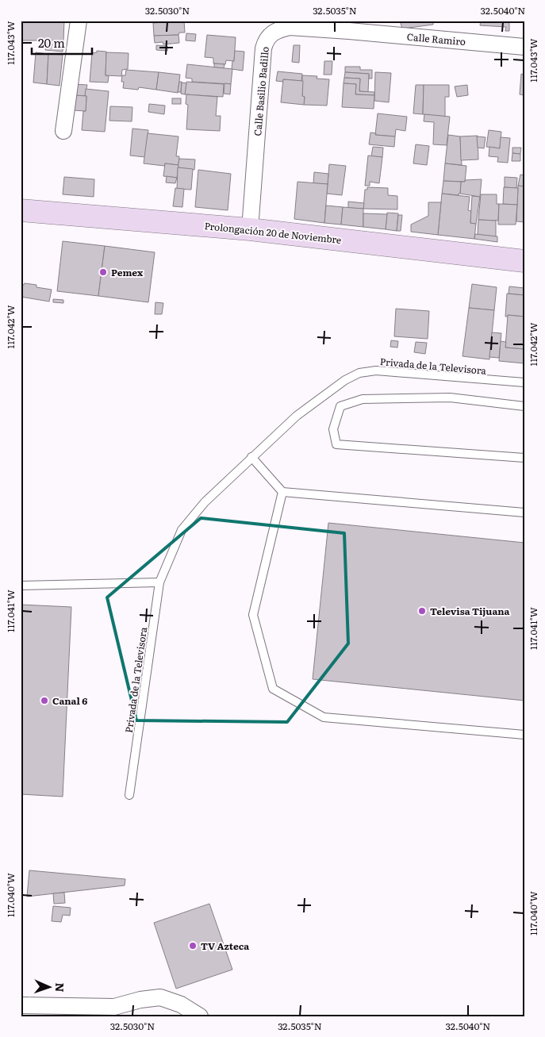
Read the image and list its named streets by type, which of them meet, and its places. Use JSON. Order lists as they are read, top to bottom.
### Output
{
  "streets": {
    "main road": ["Prolongación 20 de Noviembre"],
    "street": ["Calle Ramiro", "Calle Basilio Badillo"],
    "lane": ["Privada de la Televisora"]
  },
  "crossings": [
    ["Calle Ramiro", "Calle Basilio Badillo"],
    ["Calle Basilio Badillo", "Prolongación 20 de Noviembre"]
  ],
  "places": [
    "Pemex",
    "Televisa Tijuana",
    "Canal 6",
    "TV Azteca"
  ],
  "scale_bar": "20 m",
  "north": "right",
  "coordinates": [
    "32.5030°N",
    "32.5035°N",
    "32.5040°N",
    "117.043°W",
    "117.042°W",
    "117.041°W",
    "117.040°W"
  ]
}
